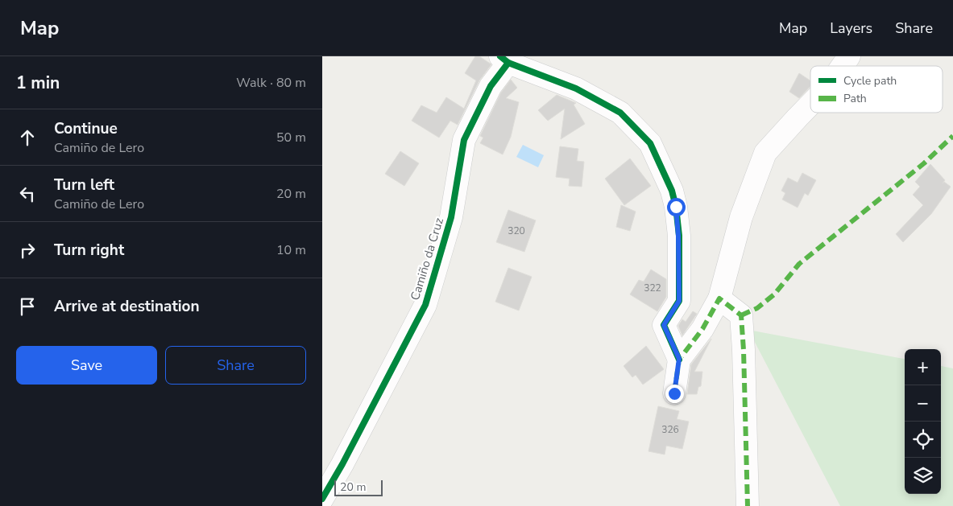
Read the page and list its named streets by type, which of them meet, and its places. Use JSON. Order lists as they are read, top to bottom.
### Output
{
  "streets": {
    "street": ["Camiño da Cruz"]
  },
  "house_numbers": ["320", "322", "326"],
  "legend": ["Cycle path", "Path"],
  "scale_bar": "20 m",
  "page": {
    "header": "Map",
    "nav": ["Map", "Layers", "Share"],
    "heading": ["1 min", "Walk · 80 m"],
    "list": [
      ["Continue", "Camiño de Lero", "50 m"],
      ["Turn left", "Camiño de Lero", "20 m"],
      ["Turn right", "10 m"],
      "Arrive at destination"
    ],
    "buttons": ["Save", "Share"],
    "map_buttons": ["+", "−"],
    "scale": "20 m"
  }
}
